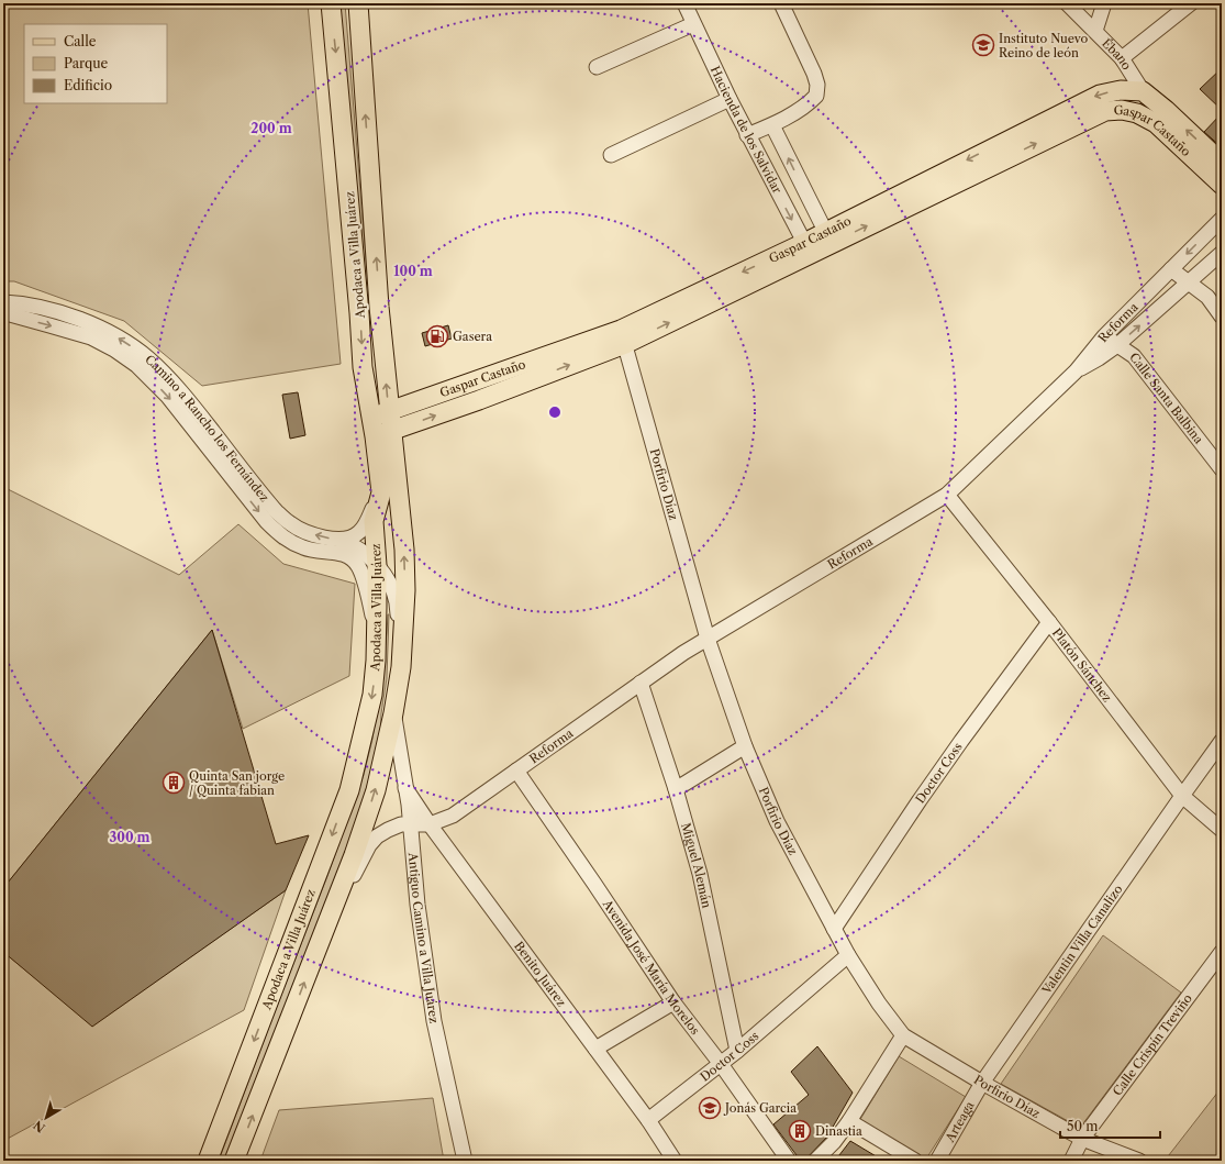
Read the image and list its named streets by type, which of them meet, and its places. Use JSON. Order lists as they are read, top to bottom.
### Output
{
  "streets": {
    "main road": ["Gaspar Castaño", "Apodaca a Villa Juárez"],
    "street": [
      "Ébano",
      "Hacienda de los Salvidar",
      "Reforma",
      "Calle Santa Balbina",
      "Camino a Rancho los Fernández",
      "Porfirio Díaz",
      "Platón Sánchez",
      "Doctor Coss",
      "Miguel Alemán",
      "Antiguo Camino a Villa Juárez",
      "Valentin Villa Canalizo",
      "Avenida José María Morelos",
      "Benito Juárez",
      "Calle Crispín Treviño",
      "Arteaga"
    ]
  },
  "crossings": [
    ["Ébano", "Gaspar Castaño"],
    ["Hacienda de los Salvidar", "Gaspar Castaño"],
    ["Gaspar Castaño", "Apodaca a Villa Juárez"],
    ["Gaspar Castaño", "Porfirio Díaz"],
    ["Apodaca a Villa Juárez", "Camino a Rancho los Fernández"],
    ["Apodaca a Villa Juárez", "Antiguo Camino a Villa Juárez"],
    ["Reforma", "Calle Santa Balbina"],
    ["Reforma", "Porfirio Díaz"],
    ["Reforma", "Platón Sánchez"],
    ["Reforma", "Miguel Alemán"],
    ["Reforma", "Avenida José María Morelos"],
    ["Reforma", "Benito Juárez"],
    ["Porfirio Díaz", "Doctor Coss"],
    ["Porfirio Díaz", "Valentin Villa Canalizo"],
    ["Porfirio Díaz", "Calle Crispín Treviño"],
    ["Porfirio Díaz", "Arteaga"],
    ["Platón Sánchez", "Doctor Coss"],
    ["Platón Sánchez", "Valentin Villa Canalizo"],
    ["Doctor Coss", "Miguel Alemán"],
    ["Doctor Coss", "Avenida José María Morelos"],
    ["Doctor Coss", "Benito Juárez"],
    ["Antiguo Camino a Villa Juárez", "Benito Juárez"],
    ["Valentin Villa Canalizo", "Arteaga"]
  ],
  "places": {
    "school or university": ["Instituto Nuevo Reino de león", "Jonás Garcia"],
    "fuel station": ["Gasera"],
    "building": ["Quinta San jorge / Quinta fabian", "Dinastia"]
  },
  "legend": ["Calle", "Parque", "Edificio"],
  "scale_bar": "50 m",
  "north": "bottom left",
  "rings": ["200 m", "100 m", "300 m"]
}
